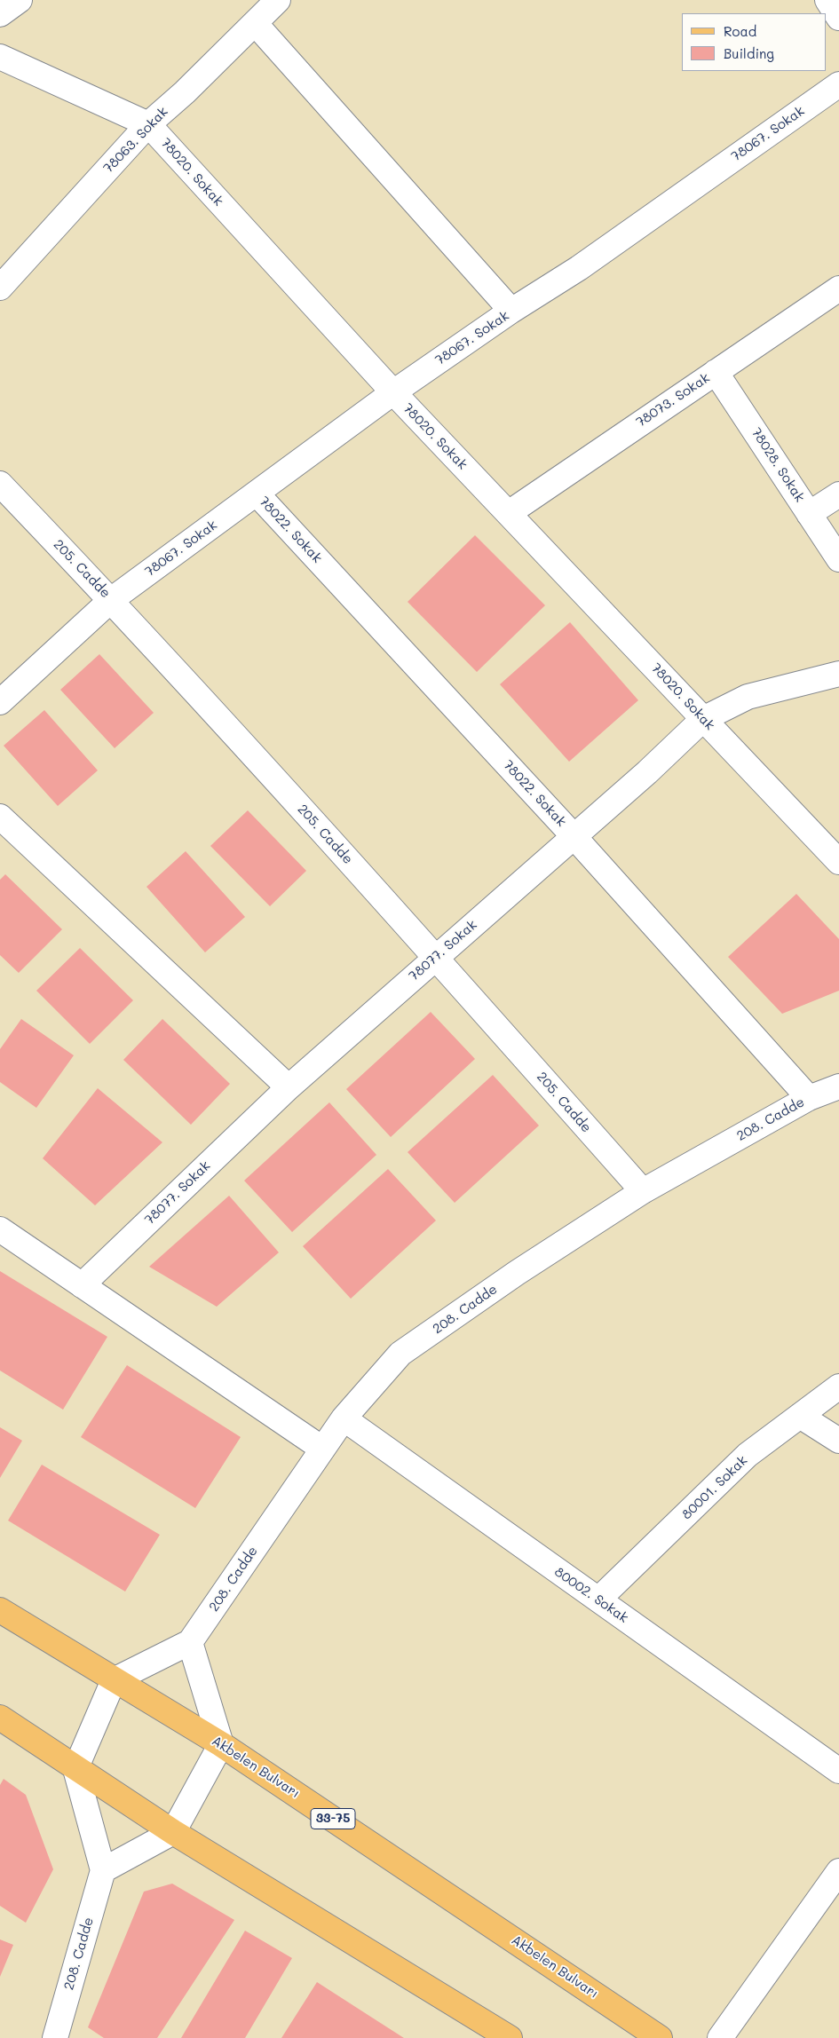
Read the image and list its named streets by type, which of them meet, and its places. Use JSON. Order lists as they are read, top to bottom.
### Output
{
  "streets": {
    "main road": ["Akbelen Bulvarı", "33-75"],
    "street": [
      "78067. Sokak",
      "78063. Sokak",
      "78020. Sokak",
      "78073. Sokak",
      "78028. Sokak",
      "78022. Sokak",
      "205. Cadde",
      "78077. Sokak",
      "208. Cadde",
      "80001. Sokak",
      "80002. Sokak"
    ]
  },
  "crossings": [
    ["78067. Sokak", "78020. Sokak"],
    ["78067. Sokak", "78022. Sokak"],
    ["78067. Sokak", "205. Cadde"],
    ["78063. Sokak", "78020. Sokak"],
    ["78020. Sokak", "78073. Sokak"],
    ["78020. Sokak", "78077. Sokak"],
    ["78073. Sokak", "78028. Sokak"],
    ["78022. Sokak", "78077. Sokak"],
    ["78022. Sokak", "208. Cadde"],
    ["205. Cadde", "78077. Sokak"],
    ["205. Cadde", "208. Cadde"],
    ["208. Cadde", "80002. Sokak"],
    ["80001. Sokak", "80002. Sokak"]
  ],
  "legend": ["Road", "Building"]
}
